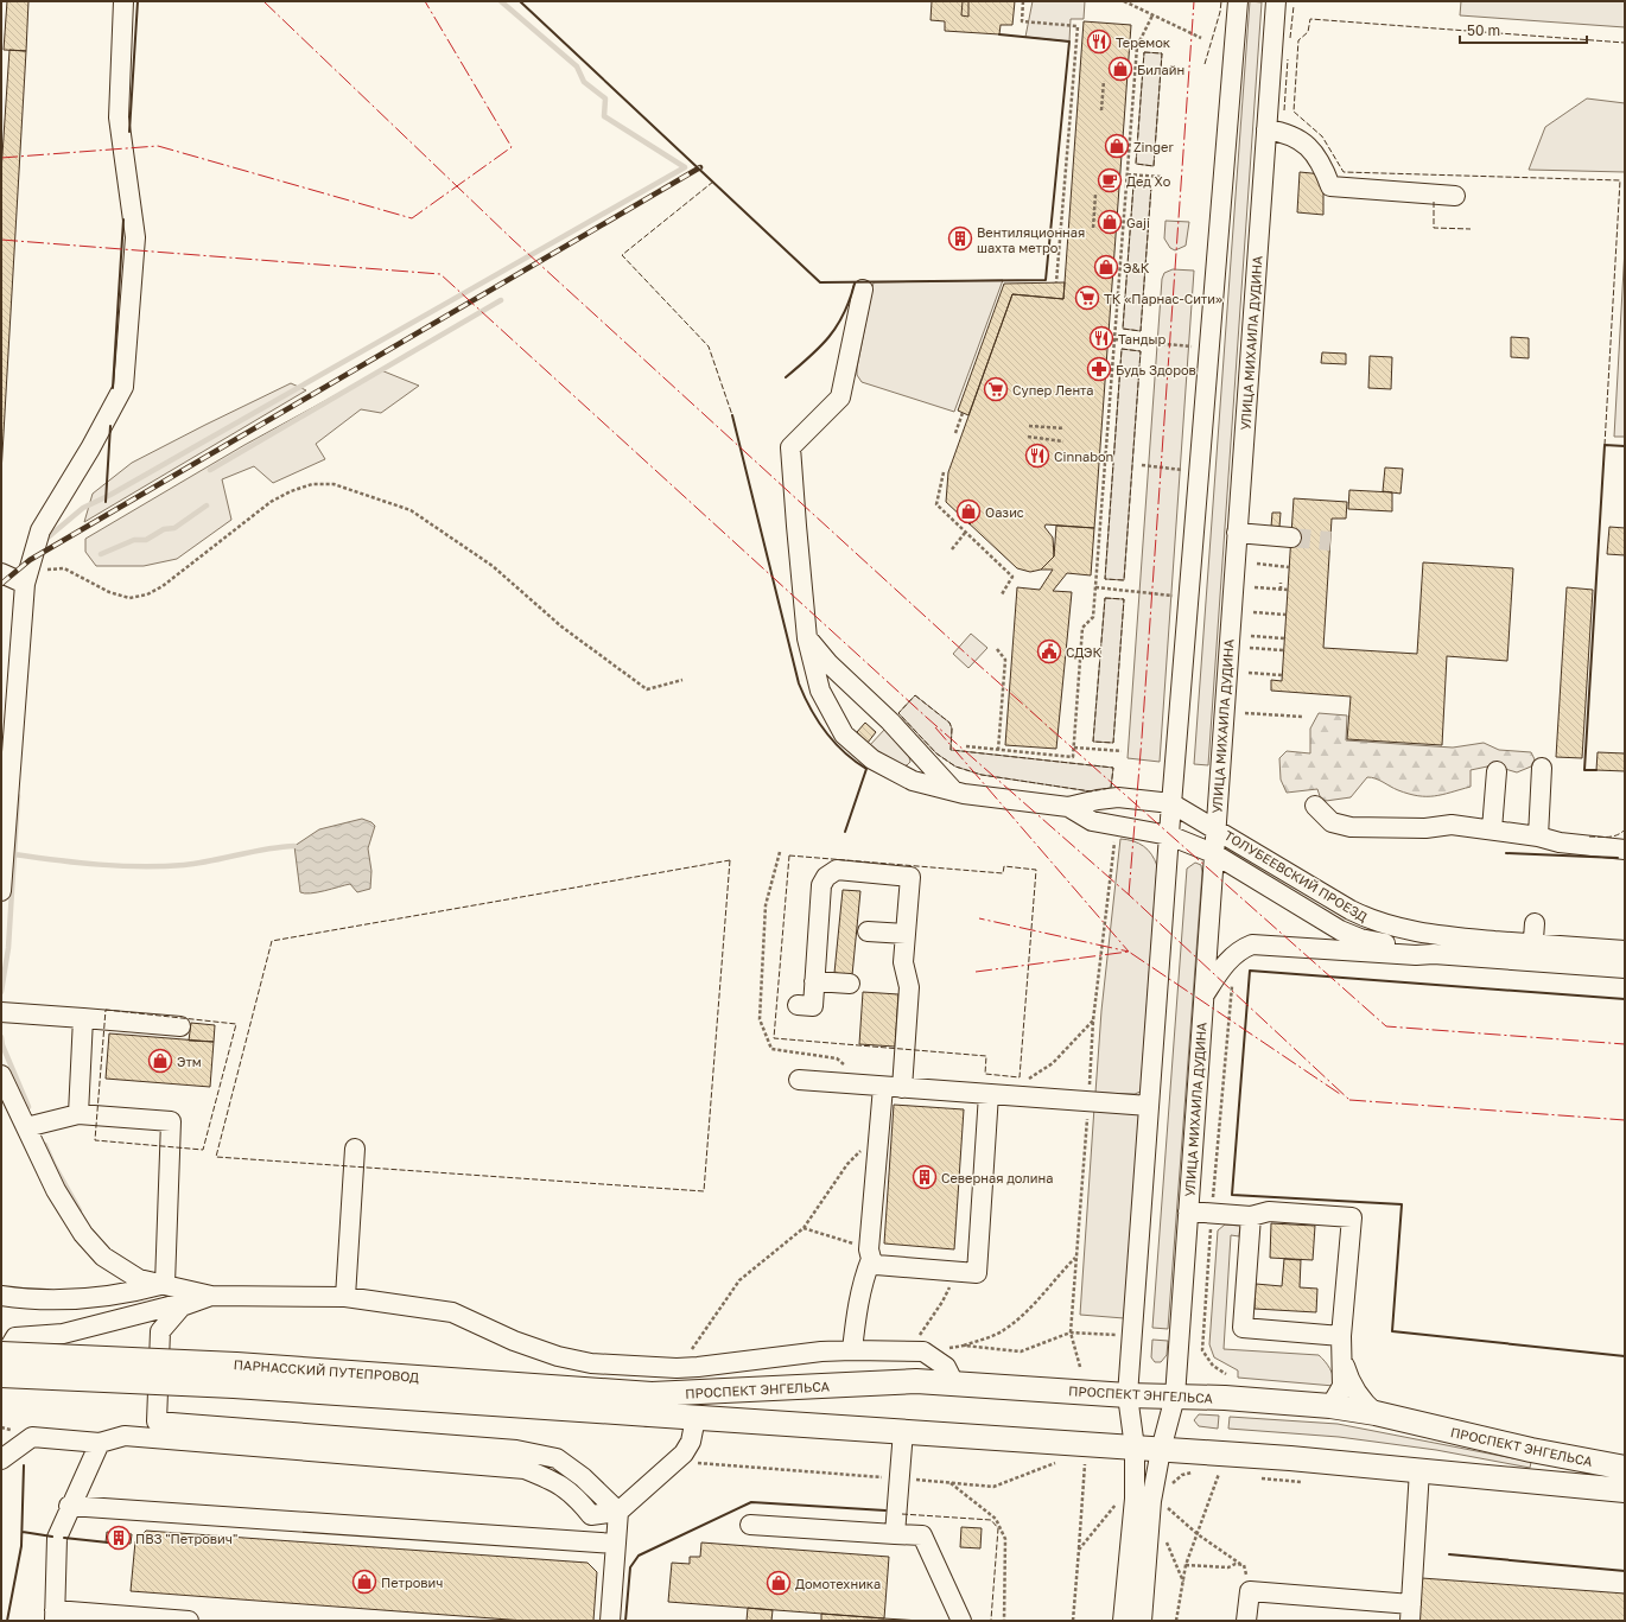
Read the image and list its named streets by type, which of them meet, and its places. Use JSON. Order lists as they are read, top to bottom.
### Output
{
  "streets": {
    "main road": ["ПАРНАССКИЙ ПУТЕПРОВОД", "ПРОСПЕКТ ЭНГЕЛЬСА"],
    "street": ["УЛИЦА МИХАИЛА ДУДИНА", "ТОЛУБЕЕВСКИЙ ПРОЕЗД"]
  },
  "crossings": [
    ["УЛИЦА МИХАИЛА ДУДИНА", "ТОЛУБЕЕВСКИЙ ПРОЕЗД"],
    ["УЛИЦА МИХАИЛА ДУДИНА", "ПРОСПЕКТ ЭНГЕЛЬСА"],
    ["ПАРНАССКИЙ ПУТЕПРОВОД", "ПРОСПЕКТ ЭНГЕЛЬСА"]
  ],
  "places": {
    "restaurant": ["Теремок", "Тандыр", "Cinnabon"],
    "shop": [
      "Билайн",
      "Zinger",
      "Gaji",
      "Э&К",
      "Оазис",
      "Этм",
      "Петрович",
      "Домотехника"
    ],
    "cafe": ["Дед Хо"],
    "building": ["Вентиляционная шахта метро", "Северная долина", "ПВЗ \"Петрович\""],
    "supermarket": ["ТК «Парнас-Сити»", "Супер Лента"],
    "pharmacy": ["Будь Здоров"],
    "public building": ["СДЭК"]
  },
  "scale_bar": "50 m"
}
